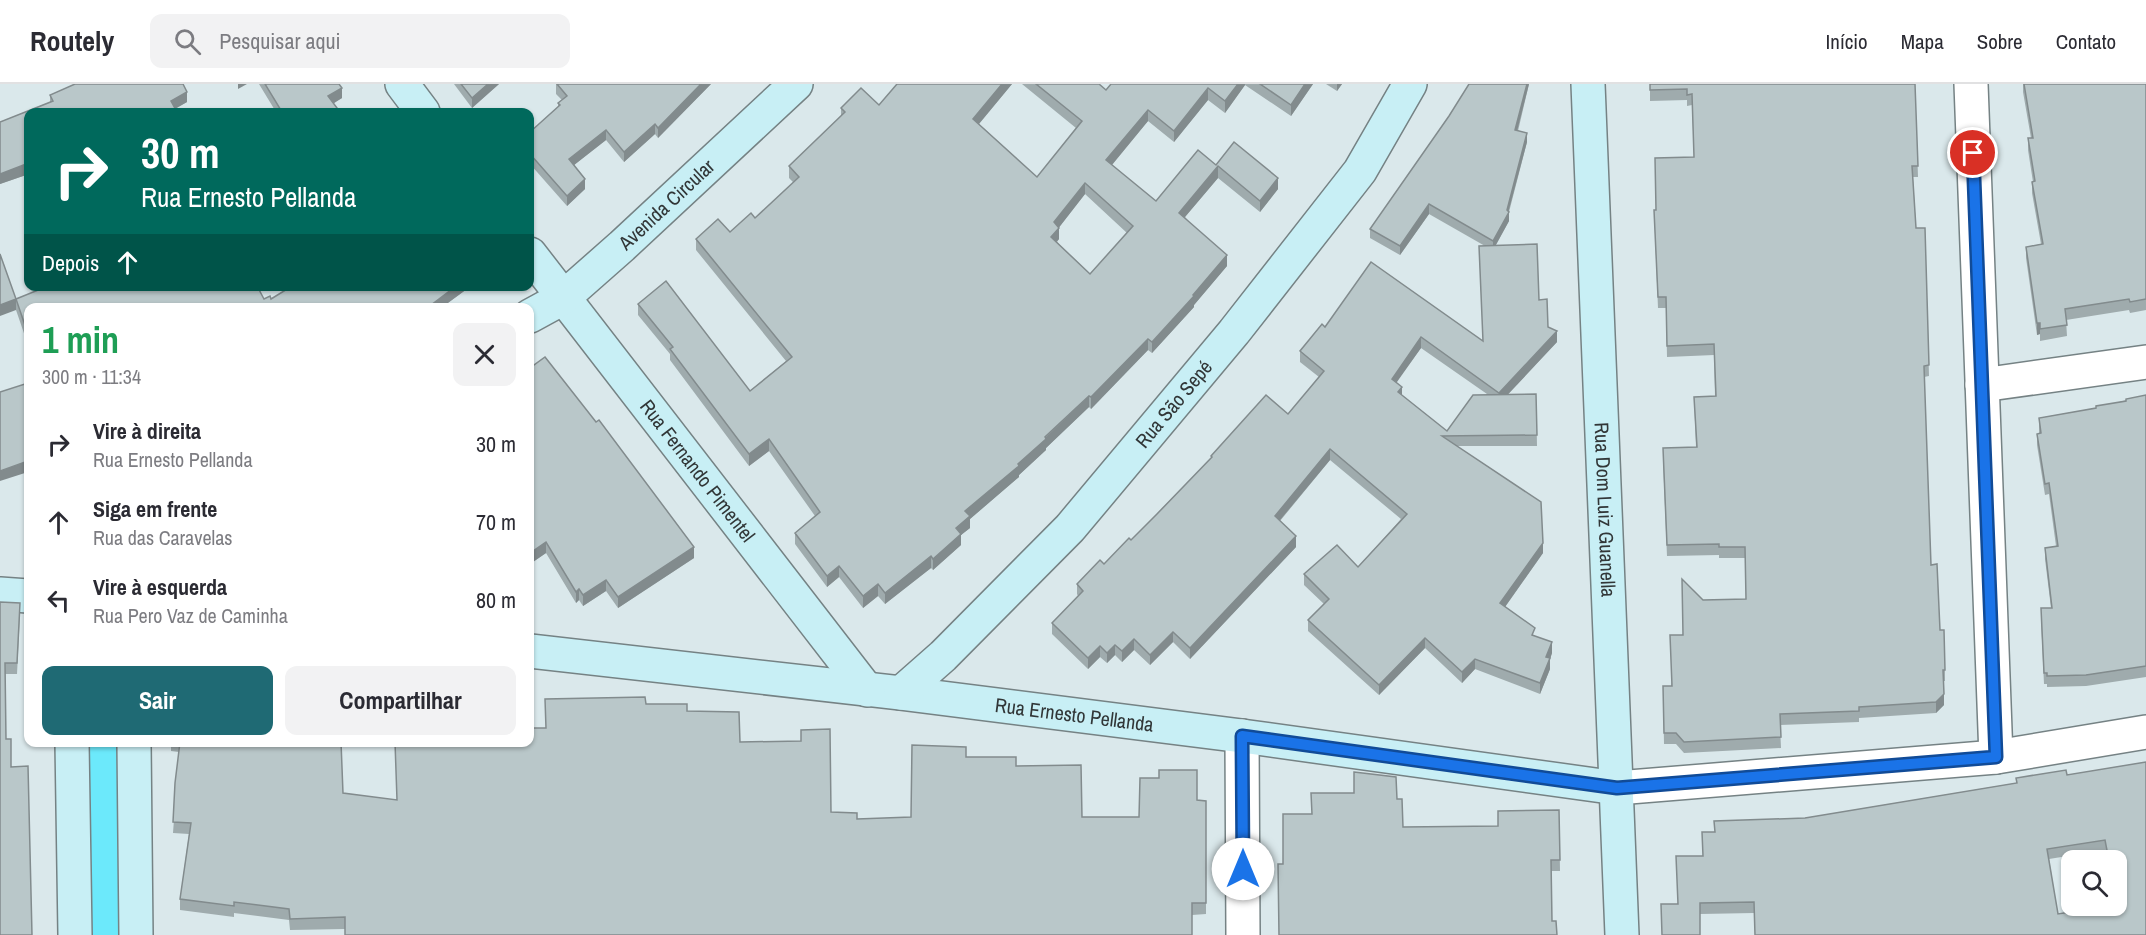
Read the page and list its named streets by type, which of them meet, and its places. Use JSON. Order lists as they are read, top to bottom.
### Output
{
  "streets": {
    "street": [
      "Avenida Circular",
      "Rua São Sepé",
      "Rua Fernando Pimentel",
      "Rua Dom Luiz Guanella",
      "Rua Ernesto Pellanda"
    ]
  },
  "crossings": [
    ["Avenida Circular", "Rua Fernando Pimentel"],
    ["Rua São Sepé", "Rua Ernesto Pellanda"],
    ["Rua Fernando Pimentel", "Rua Ernesto Pellanda"],
    ["Rua Dom Luiz Guanella", "Rua Ernesto Pellanda"]
  ],
  "page": {
    "header": "Routely",
    "search": "Pesquisar aqui",
    "nav": [
      "Início",
      "Mapa",
      "Sobre",
      "Contato"
    ],
    "turn": ["30 m", "Rua Ernesto Pellanda"],
    "then": "Depois",
    "heading": ["1 min", "300 m · 11:34"],
    "list": [
      {
        "name": "Vire à direita",
        "note": "Rua Ernesto Pellanda",
        "value": "30 m"
      },
      {
        "name": "Siga em frente",
        "note": "Rua das Caravelas",
        "value": "70 m"
      },
      {
        "name": "Vire à esquerda",
        "note": "Rua Pero Vaz de Caminha",
        "value": "80 m"
      }
    ],
    "buttons": ["Sair", "Compartilhar"]
  }
}
